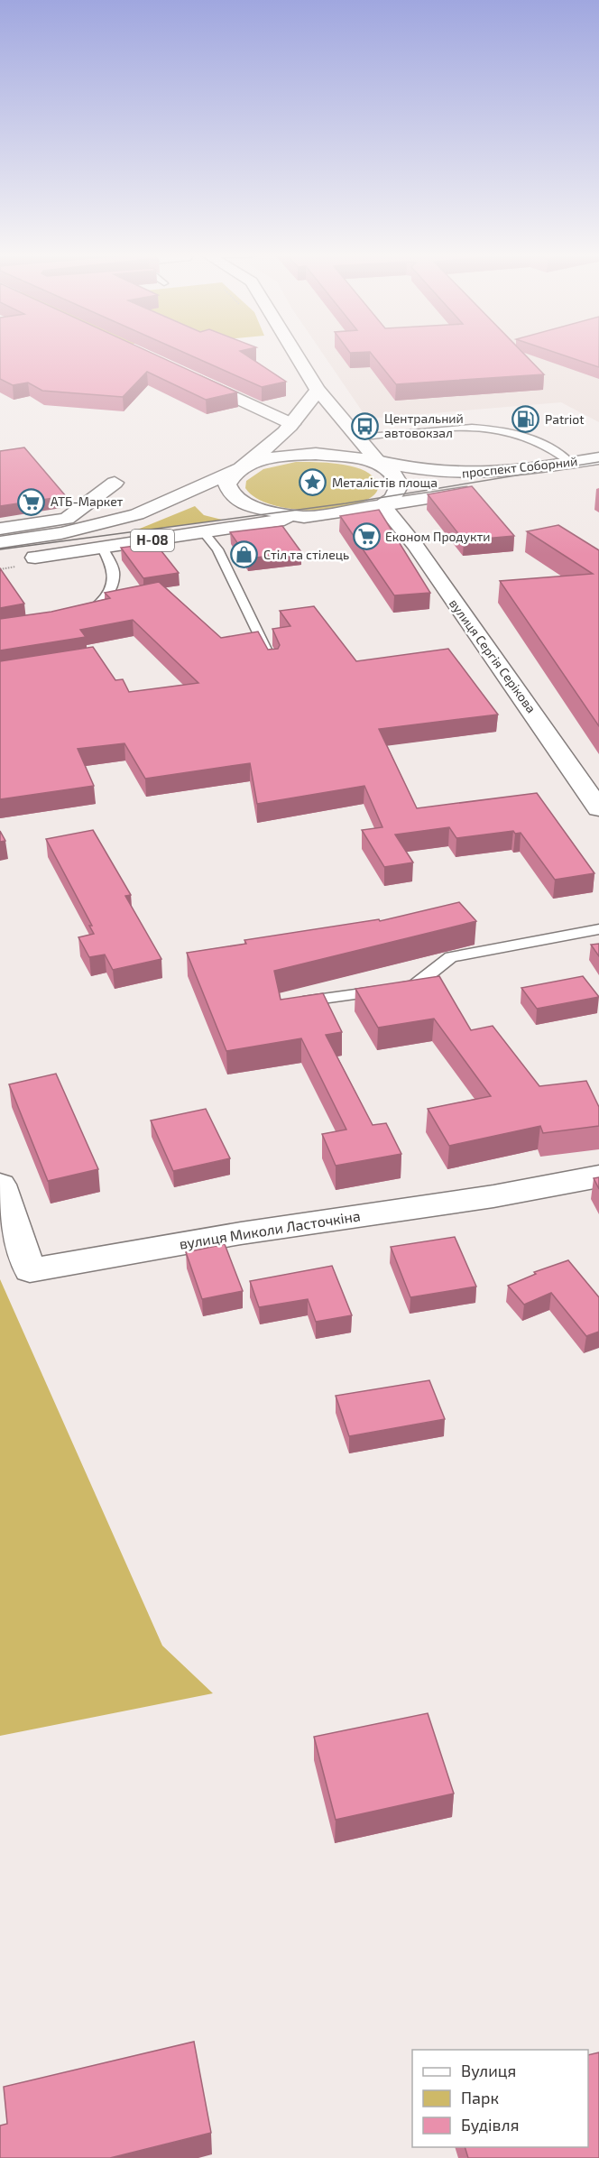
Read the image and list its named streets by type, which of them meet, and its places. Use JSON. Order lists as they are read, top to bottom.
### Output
{
  "streets": {
    "main road": [
      "проспект Соборний",
      "Н-08",
      "вулиця Сергія Серікова",
      "вулиця Миколи Ласточкіна"
    ]
  },
  "crossings": [
    ["проспект Соборний", "Н-08"],
    ["проспект Соборний", "вулиця Сергія Серікова"],
    ["Н-08", "вулиця Сергія Серікова"]
  ],
  "places": {
    "fuel station": ["Patriot"],
    "bus stop": ["Центральний автовокзал"],
    "place": ["Металістів площа"],
    "supermarket": ["АТБ-Маркет", "Економ Продукти"],
    "shop": ["Стіл та стілець"]
  },
  "legend": ["Вулиця", "Парк", "Будівля"]
}
